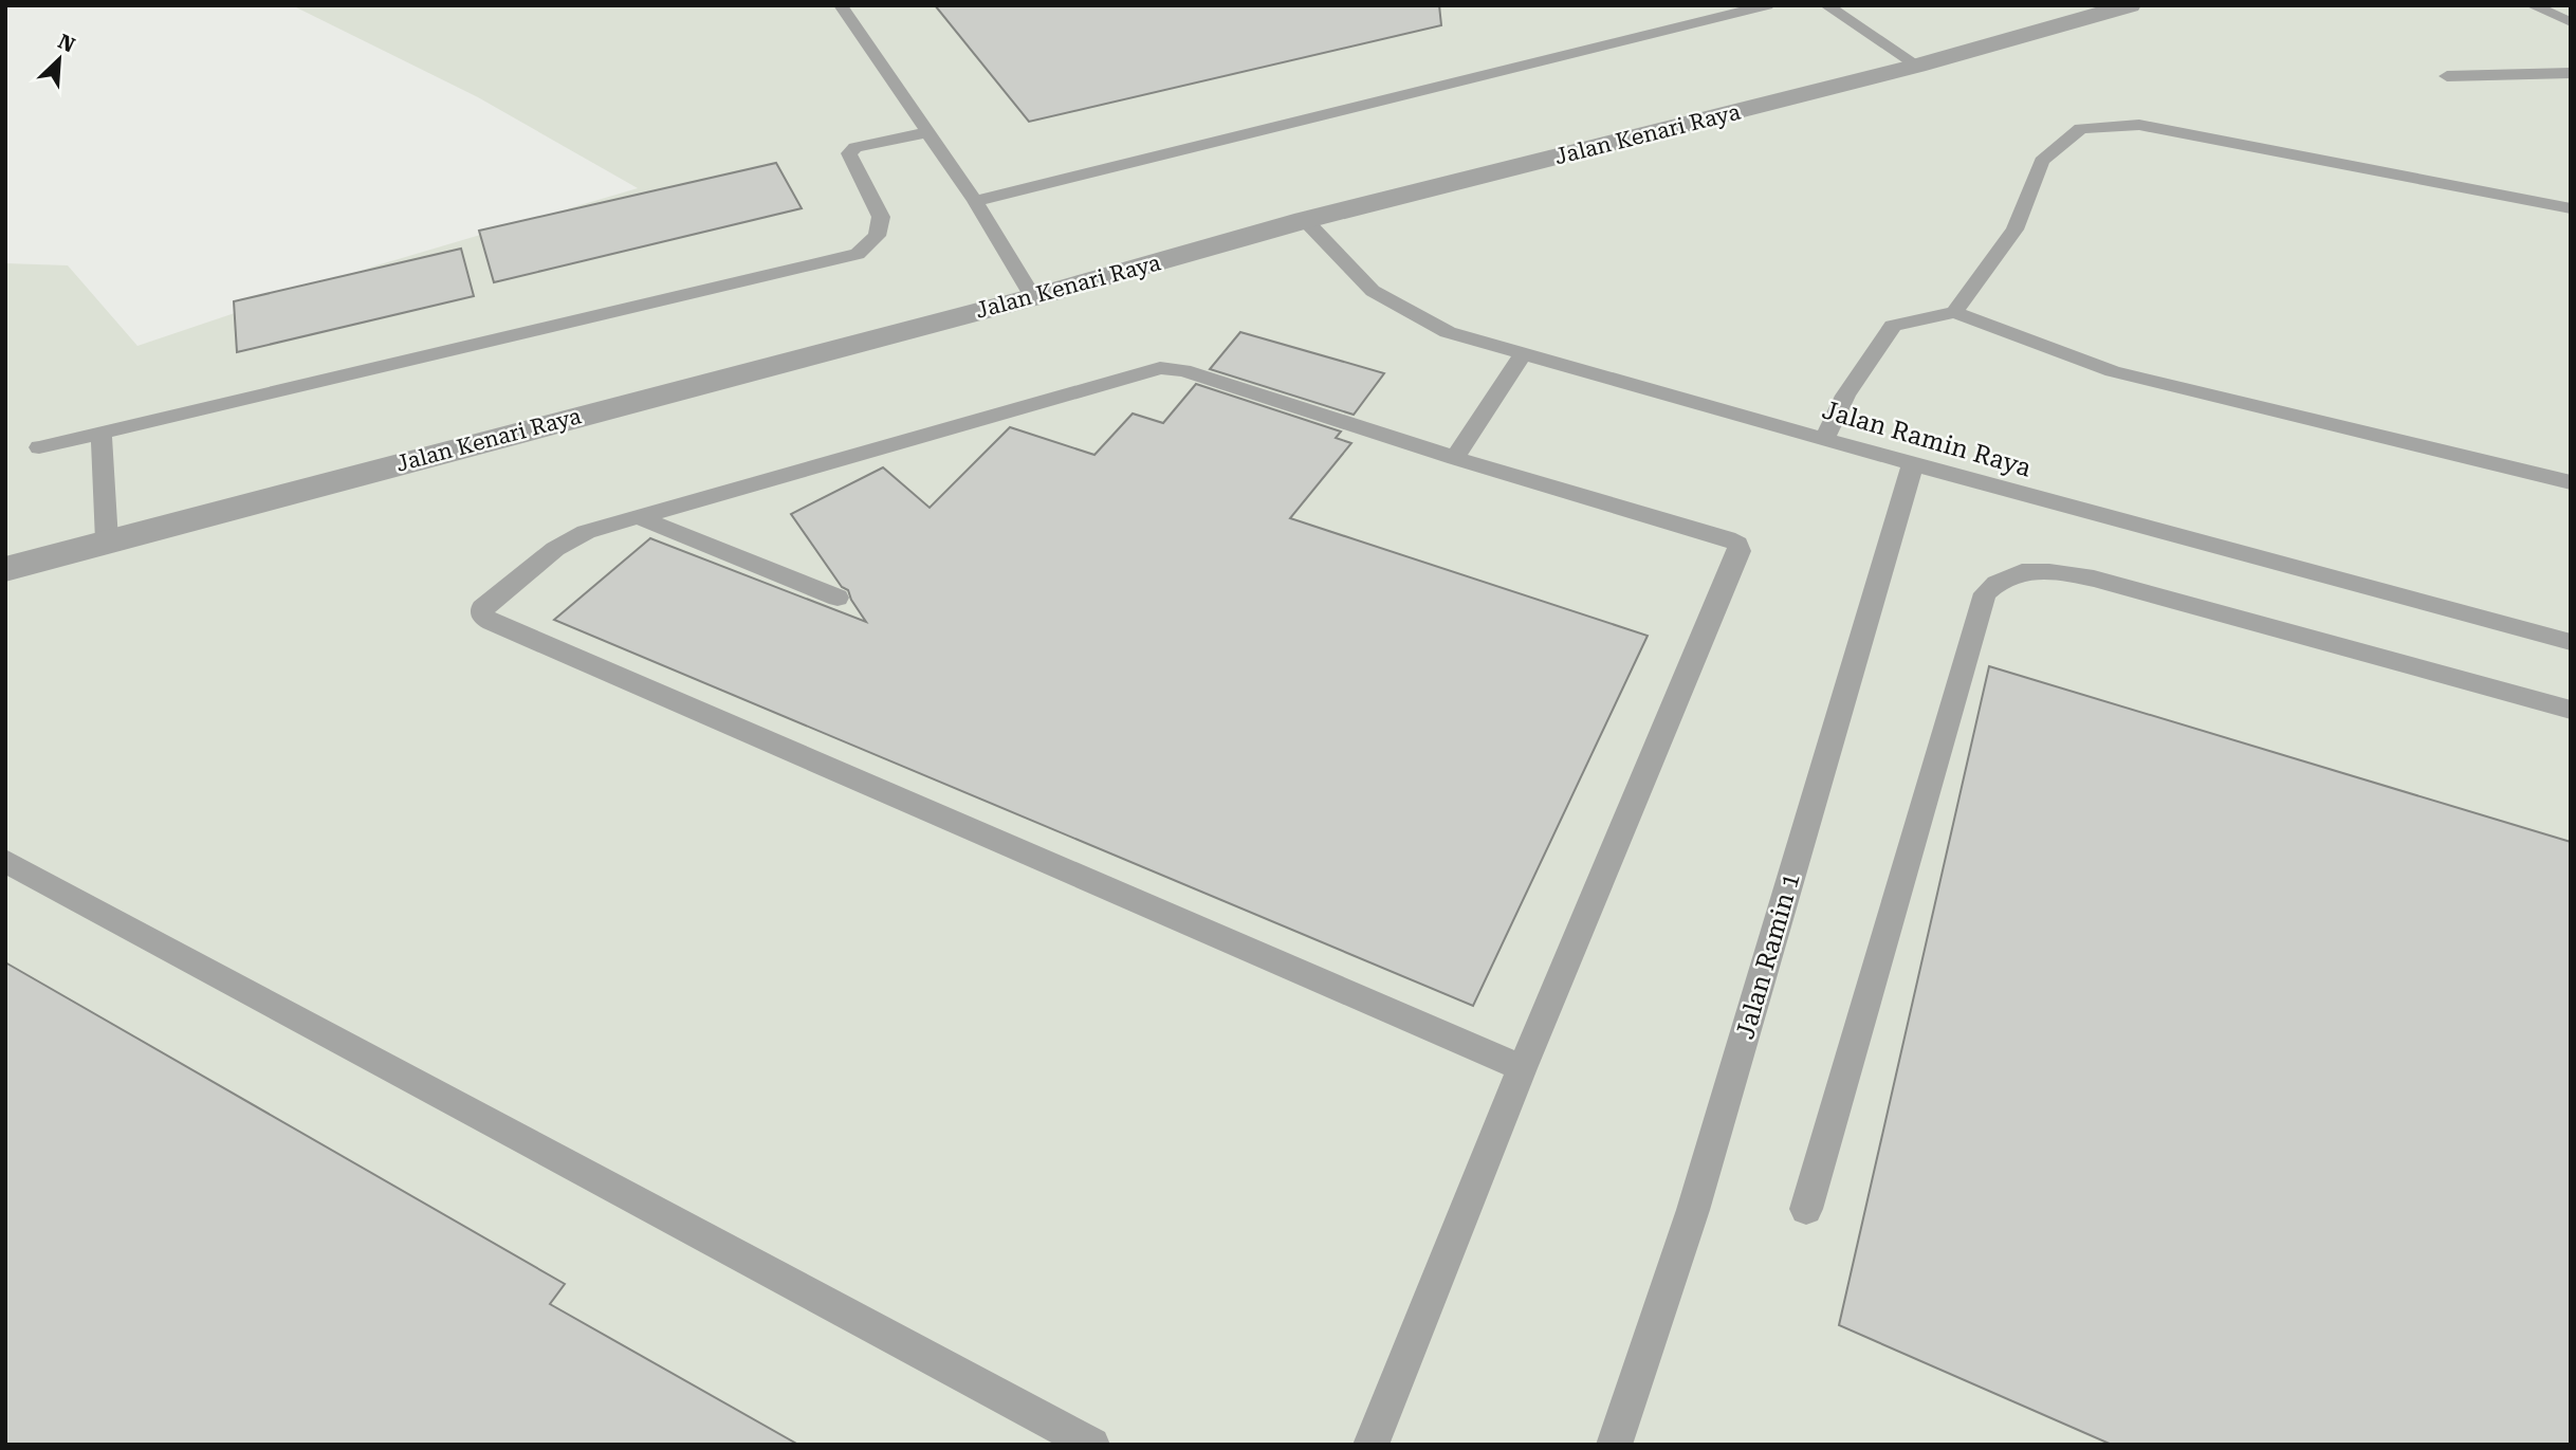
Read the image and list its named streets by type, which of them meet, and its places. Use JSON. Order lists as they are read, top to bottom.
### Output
{
  "streets": {
    "street": ["Jalan Kenari Raya"],
    "lane": ["Jalan Ramin Raya", "Jalan Ramin 1"]
  },
  "crossings": [
    ["Jalan Kenari Raya", "Jalan Ramin Raya"],
    ["Jalan Ramin Raya", "Jalan Ramin 1"]
  ],
  "north": "top right"
}
